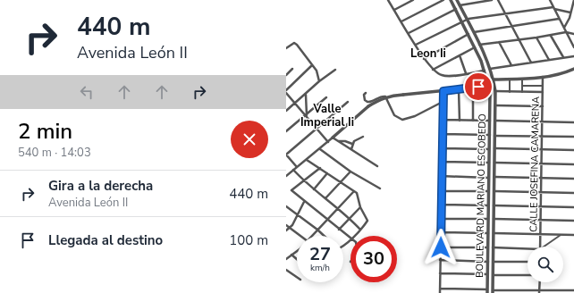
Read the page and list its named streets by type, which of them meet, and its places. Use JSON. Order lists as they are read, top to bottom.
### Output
{
  "streets": {
    "street": ["CALLE JOSEFINA CAMARENA", "BOULEVARD MARIANO ESCOBEDO"]
  },
  "districts": ["Leon Ii", "Valle Imperial Ii"],
  "page": {
    "turn": ["440 m", "Avenida León II"],
    "heading": ["2 min", "540 m · 14:03"],
    "list": [
      {
        "name": "Gira a la derecha",
        "note": "Avenida León II",
        "value": "440 m"
      },
      {
        "name": "Llegada al destino",
        "value": "100 m"
      }
    ],
    "speed": "27 km/h",
    "limit": "30"
  }
}
